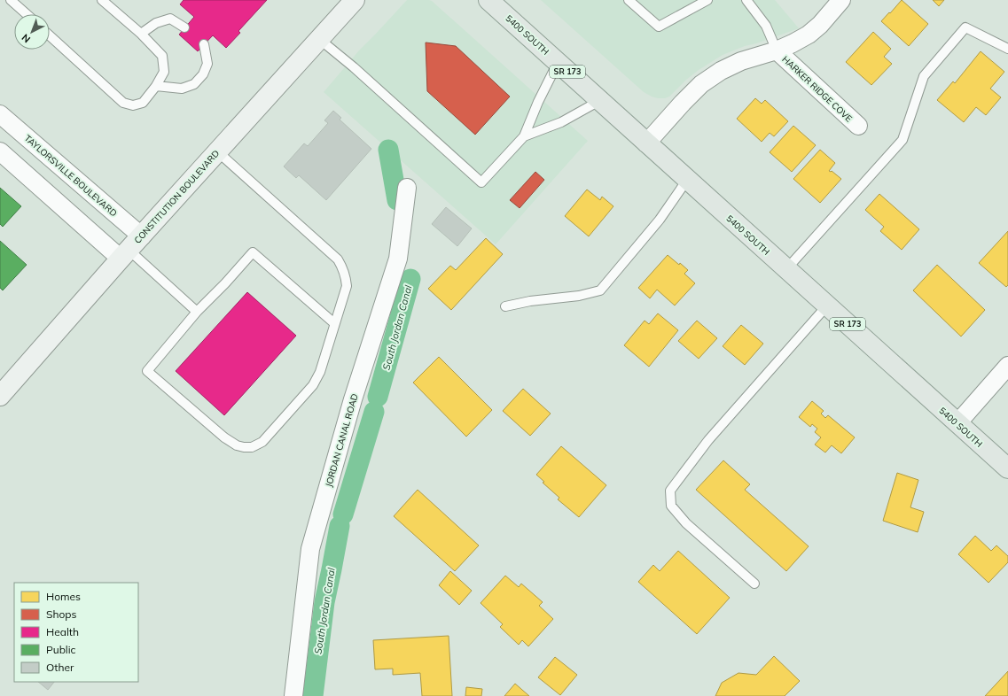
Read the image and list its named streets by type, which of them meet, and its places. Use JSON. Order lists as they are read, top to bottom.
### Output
{
  "streets": {
    "main road": ["5400 SOUTH", "SR 173", "CONSTITUTION BOULEVARD"],
    "street": ["HARKER RIDGE COVE", "TAYLORSVILLE BOULEVARD", "JORDAN CANAL ROAD"]
  },
  "crossings": [
    ["TAYLORSVILLE BOULEVARD", "CONSTITUTION BOULEVARD"]
  ],
  "water": ["South Jordan Canal"],
  "legend": [
    "Homes",
    "Shops",
    "Health",
    "Public",
    "Other"
  ],
  "north": "bottom left"
}
